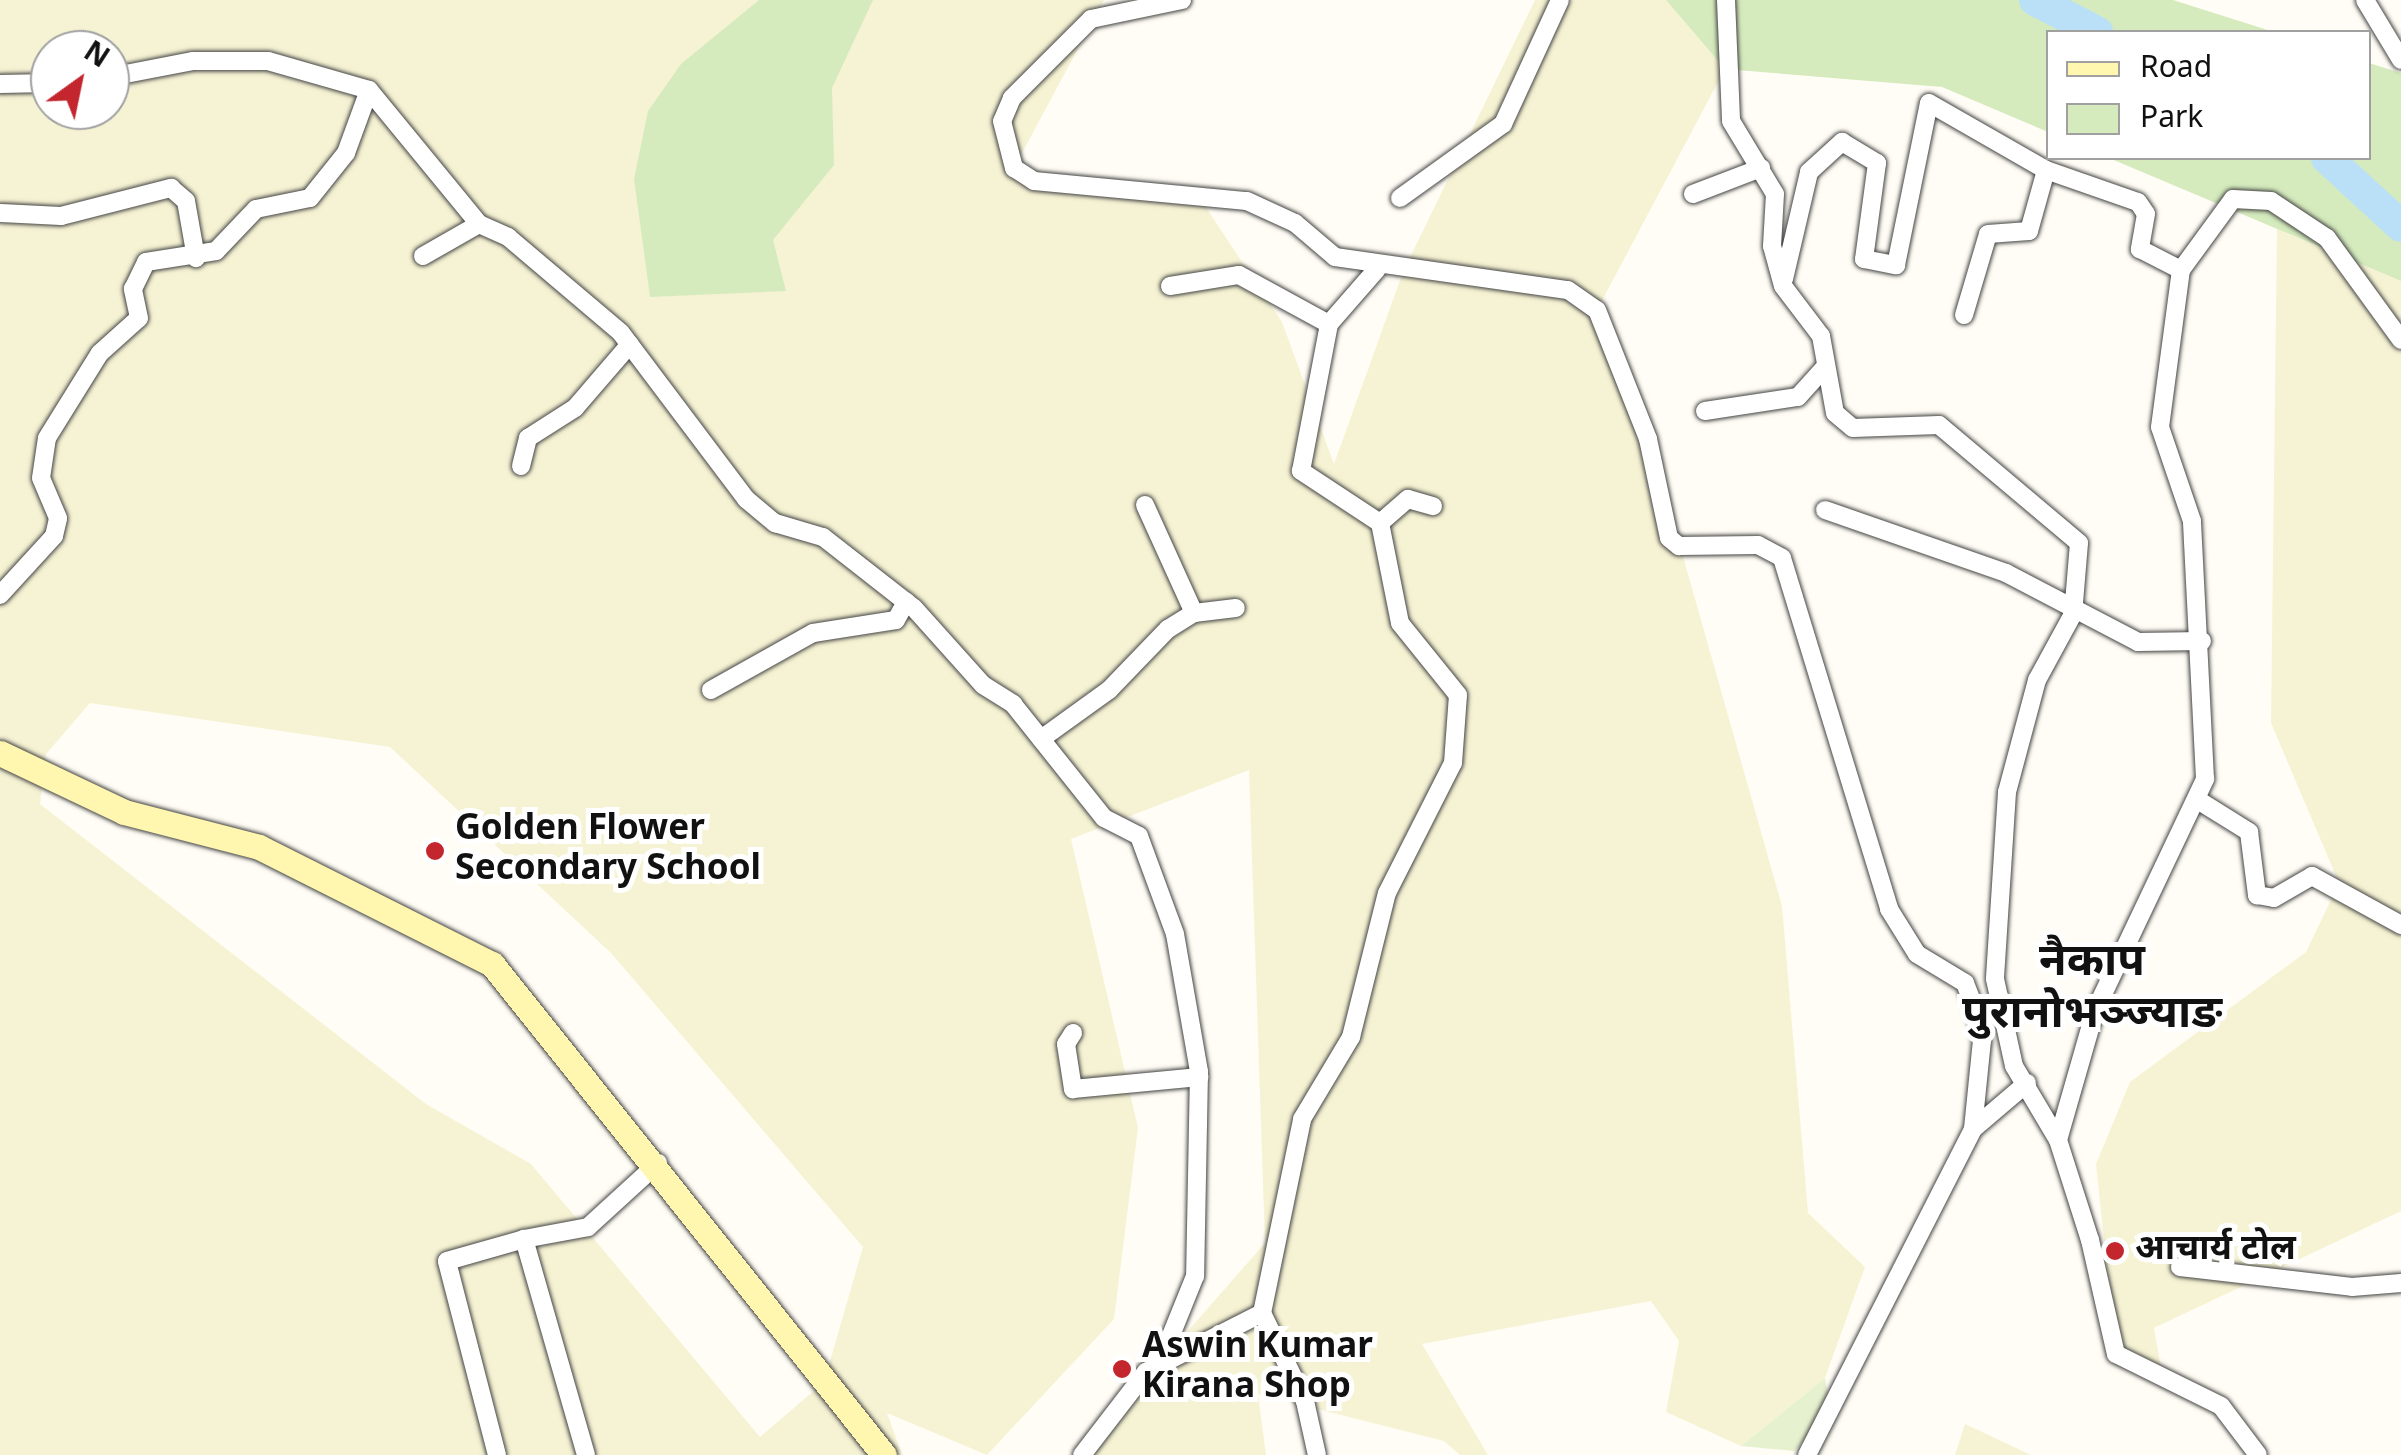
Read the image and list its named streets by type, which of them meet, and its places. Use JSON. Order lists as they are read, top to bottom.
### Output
{
  "districts": ["नैकाप पुरानोभञ्ज्याङ"],
  "places": ["Golden Flower Secondary School", "आचार्य टोल", "Aswin Kumar Kirana Shop"],
  "legend": ["Road", "Park"],
  "north": "top right"
}
